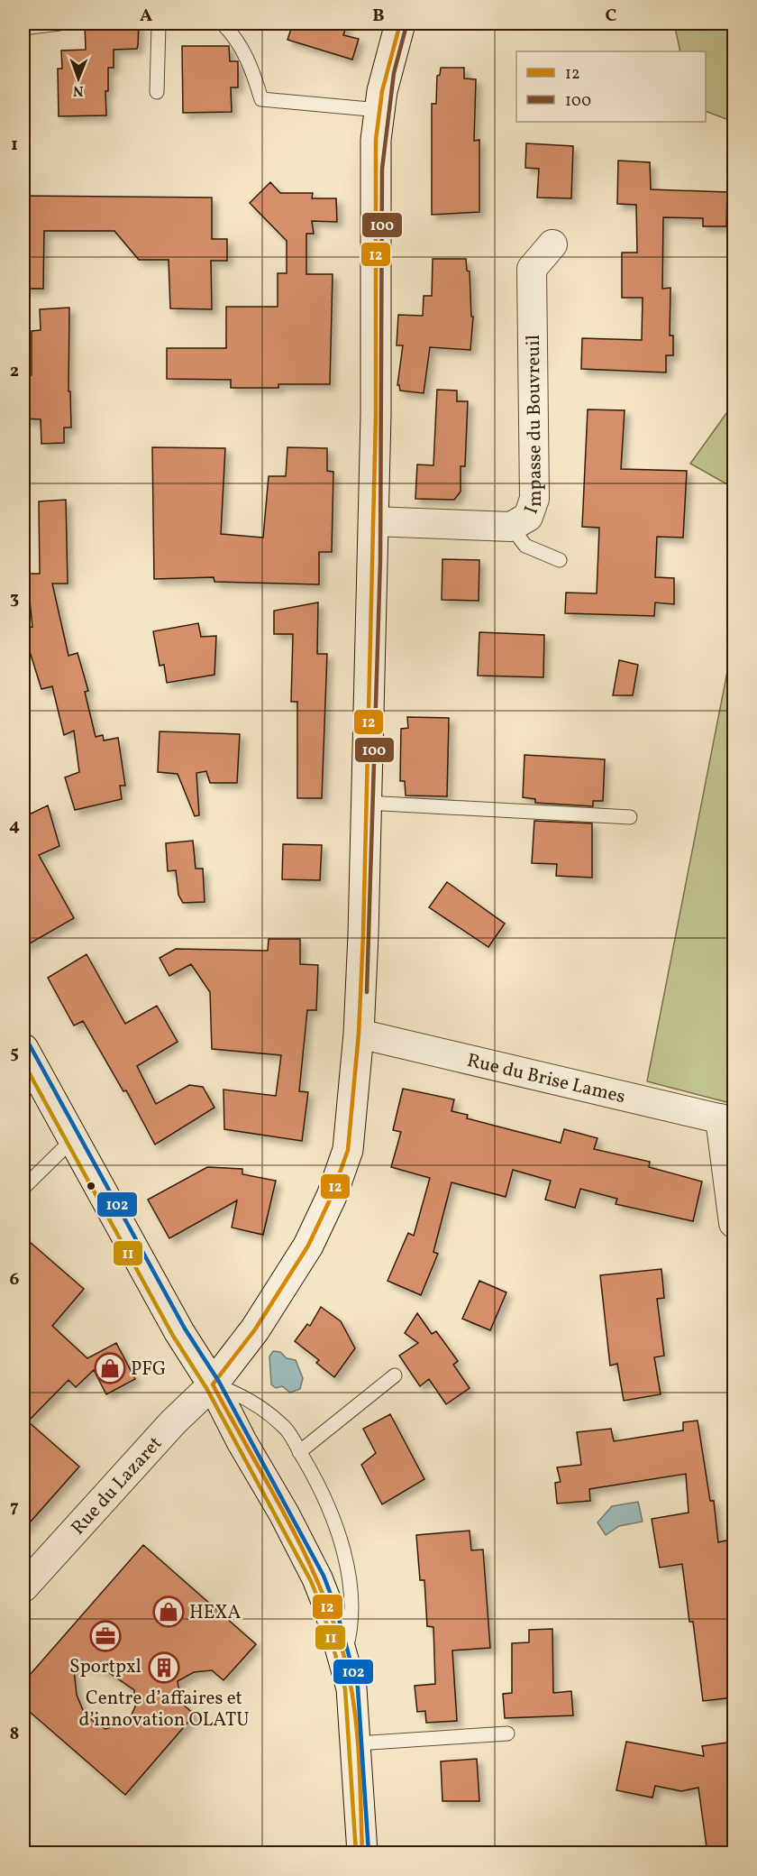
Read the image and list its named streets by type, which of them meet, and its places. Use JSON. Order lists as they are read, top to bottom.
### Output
{
  "streets": {
    "street": ["Impasse du Bouvreuil", "Rue du Brise Lames", "Rue du Lazaret"]
  },
  "places": {
    "shop": ["PFG", "HEXA"],
    "office": ["Sportpxl"],
    "building": ["Centre d’affaires et d’innovation OLATU"]
  },
  "lines": [
    "transit line 12",
    "transit line 100",
    "transit line 102",
    "transit line 11"
  ],
  "legend": ["12", "100"],
  "north": "bottom",
  "grid": {
    "columns": ["A", "B", "C"],
    "rows": [
      "1",
      "2",
      "3",
      "4",
      "5",
      "6",
      "7",
      "8"
    ]
  }
}
